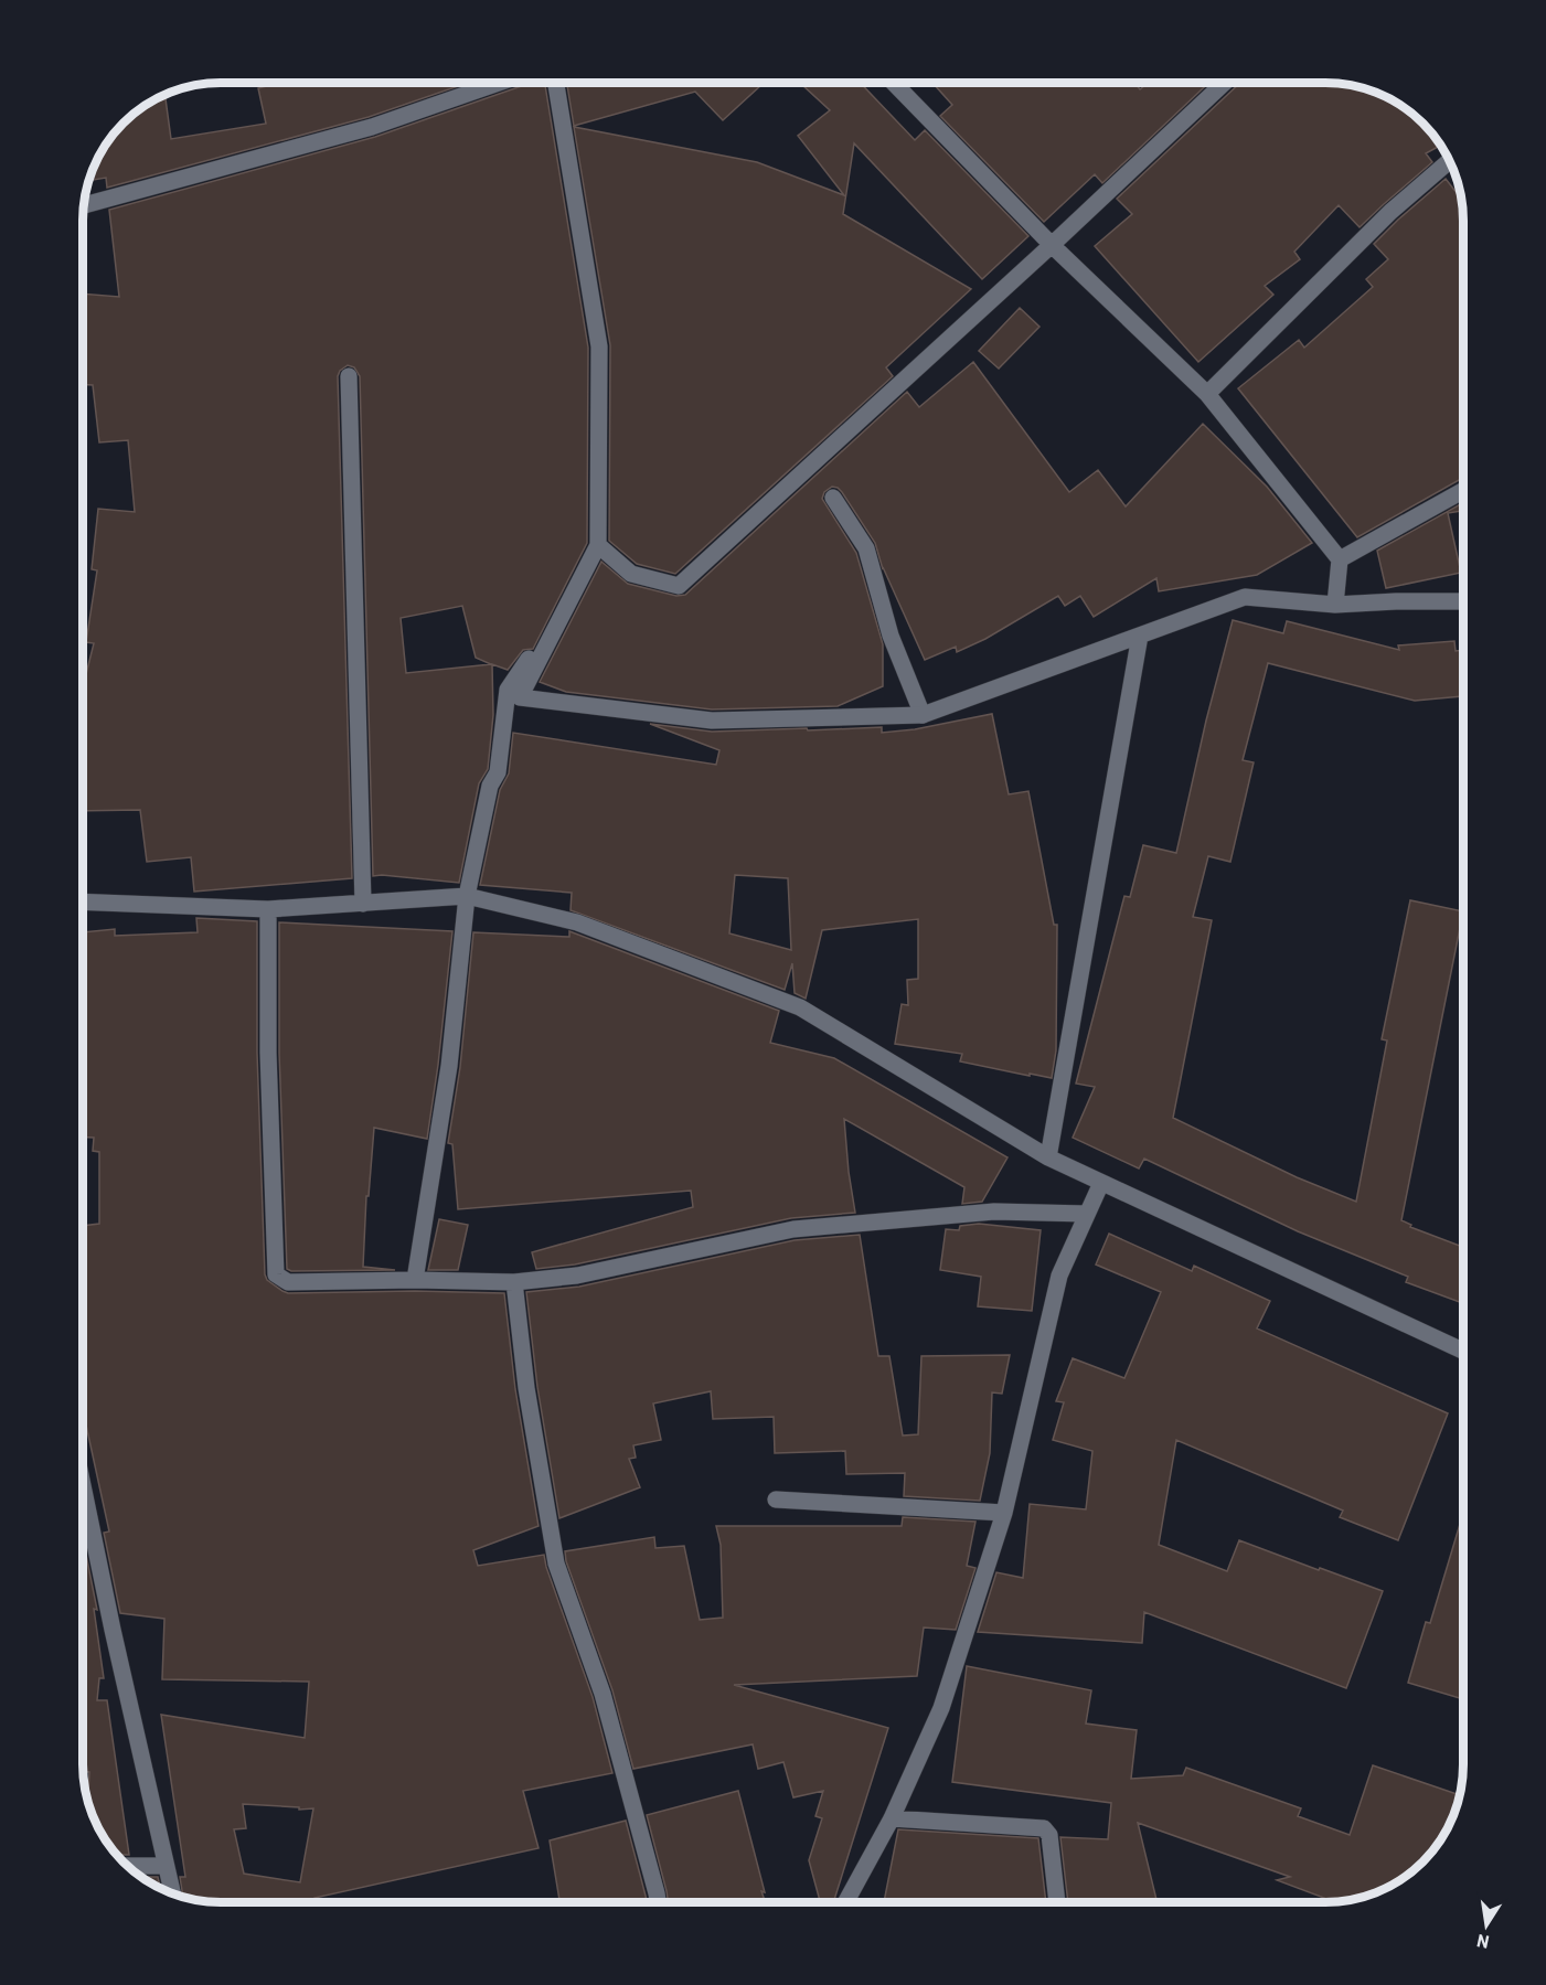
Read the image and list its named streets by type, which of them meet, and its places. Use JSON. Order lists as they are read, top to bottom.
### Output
{
  "north": "bottom"
}
